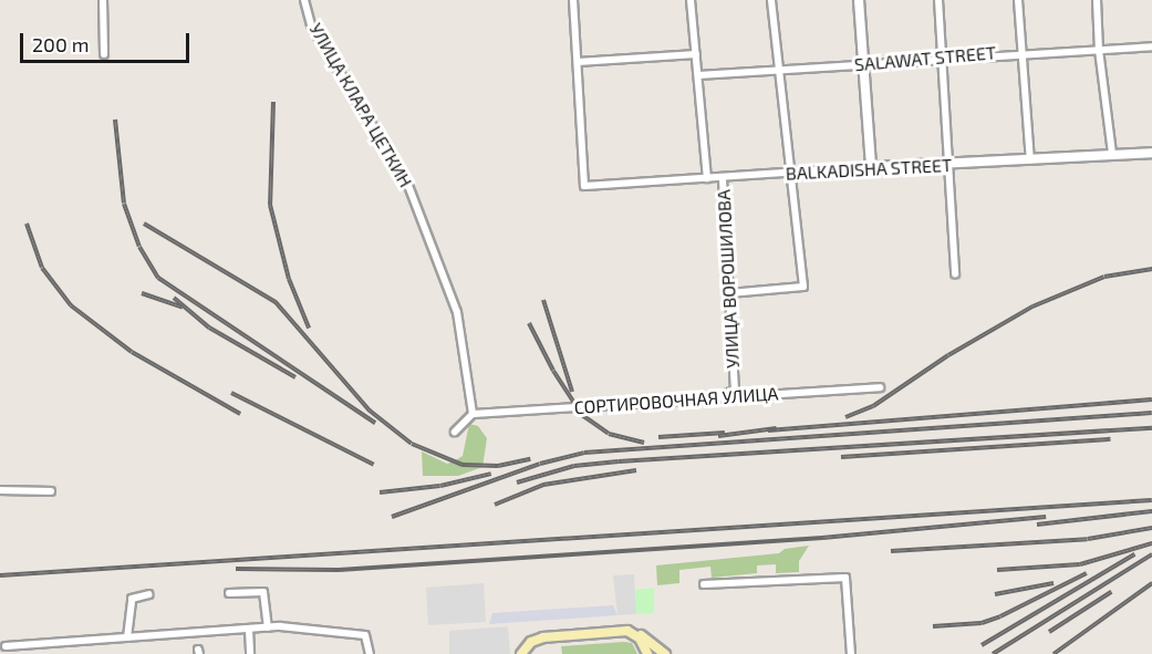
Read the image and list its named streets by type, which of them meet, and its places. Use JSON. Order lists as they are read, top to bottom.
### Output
{
  "streets": {
    "street": [
      "SALAWAT STREET",
      "УЛИЦА КЛАРА ЦЕТКИН",
      "BALKADISHA STREET",
      "УЛИЦА ВОРОШИЛОВА",
      "СОРТИРОВОЧНАЯ УЛИЦА"
    ]
  },
  "crossings": [
    ["SALAWAT STREET", "УЛИЦА ВОРОШИЛОВА"],
    ["УЛИЦА КЛАРА ЦЕТКИН", "СОРТИРОВОЧНАЯ УЛИЦА"],
    ["BALKADISHA STREET", "УЛИЦА ВОРОШИЛОВА"],
    ["УЛИЦА ВОРОШИЛОВА", "СОРТИРОВОЧНАЯ УЛИЦА"]
  ],
  "scale_bar": "200 m"
}
